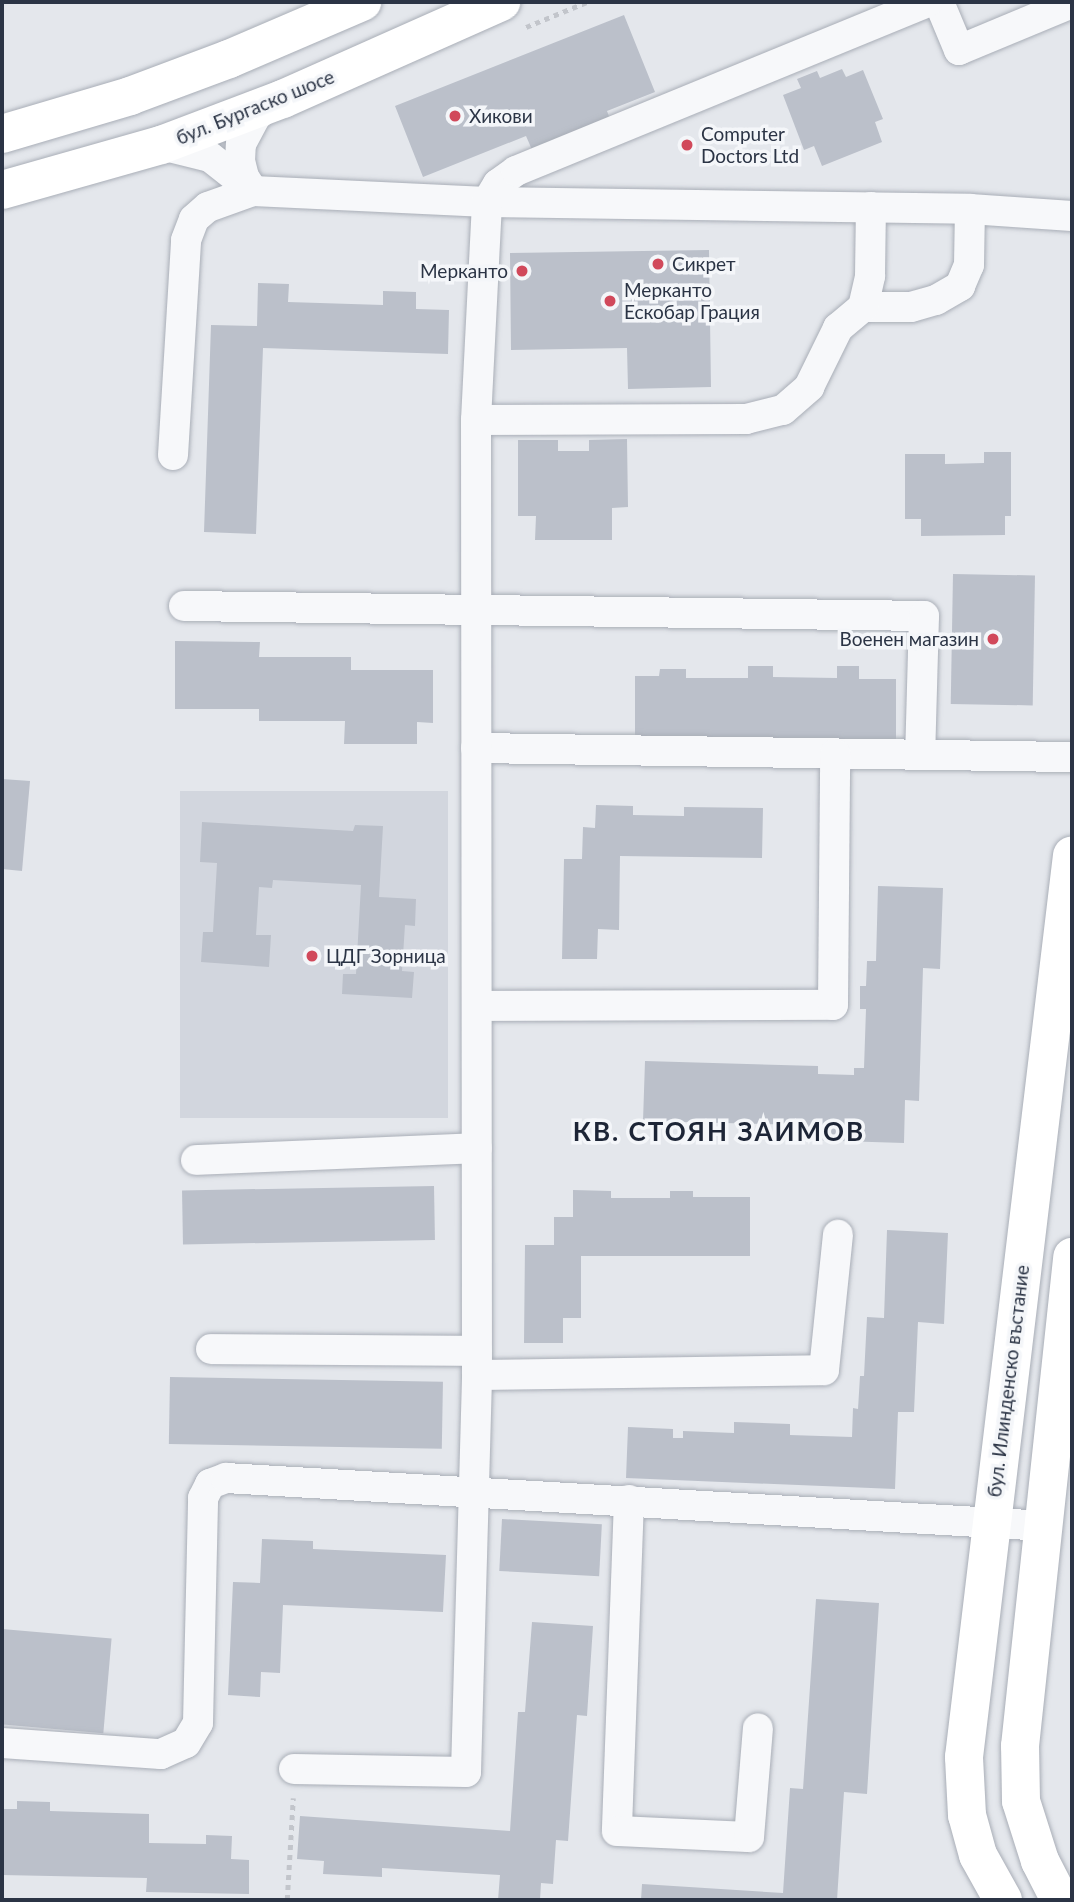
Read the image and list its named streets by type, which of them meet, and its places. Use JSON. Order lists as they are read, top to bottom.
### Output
{
  "streets": {
    "main road": ["бул. Бургаско шосе", "бул. Илинденско въстание"]
  },
  "districts": ["КВ. СТОЯН ЗАИМОВ"],
  "places": [
    "Хикови",
    "Computer Doctors Ltd",
    "Сикрет",
    "Мерканто",
    "Мерканто Ескобар Грация",
    "Военен магазин",
    "ЦДГ Зорница"
  ]
}
